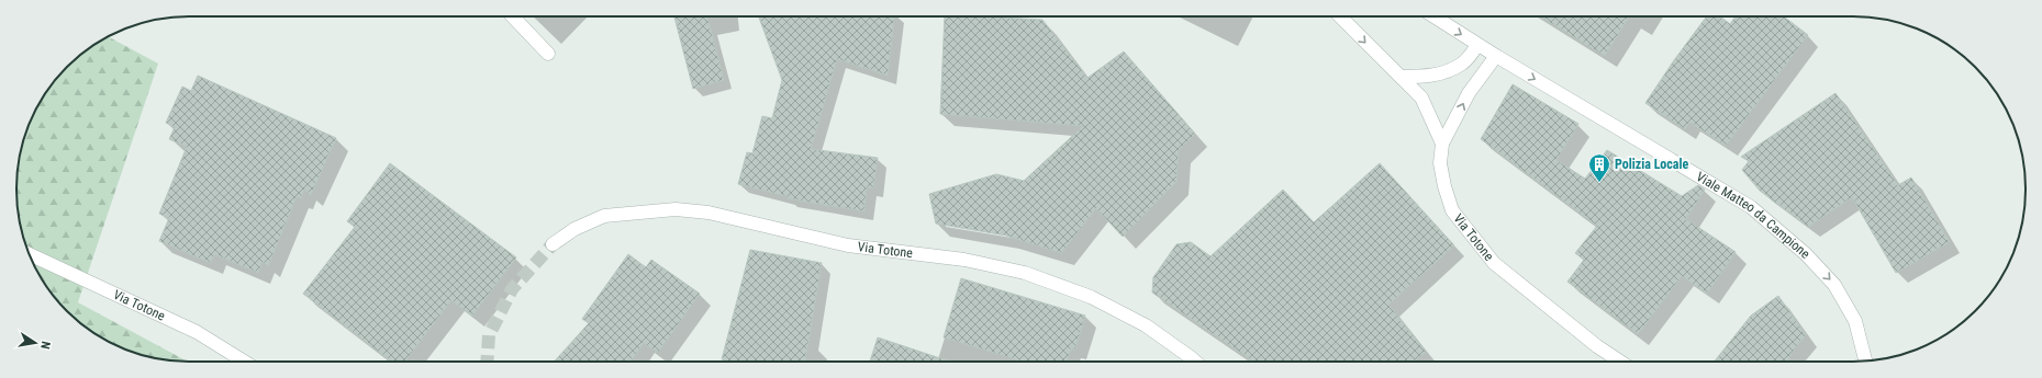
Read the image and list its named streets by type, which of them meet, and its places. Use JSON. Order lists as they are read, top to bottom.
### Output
{
  "streets": {
    "street": ["Viale Matteo da Campione", "Via Totone"]
  },
  "crossings": [
    ["Viale Matteo da Campione", "Via Totone"]
  ],
  "one_way": ["Viale Matteo da Campione"],
  "places": {
    "building": ["Polizia Locale"]
  },
  "north": "right"
}
